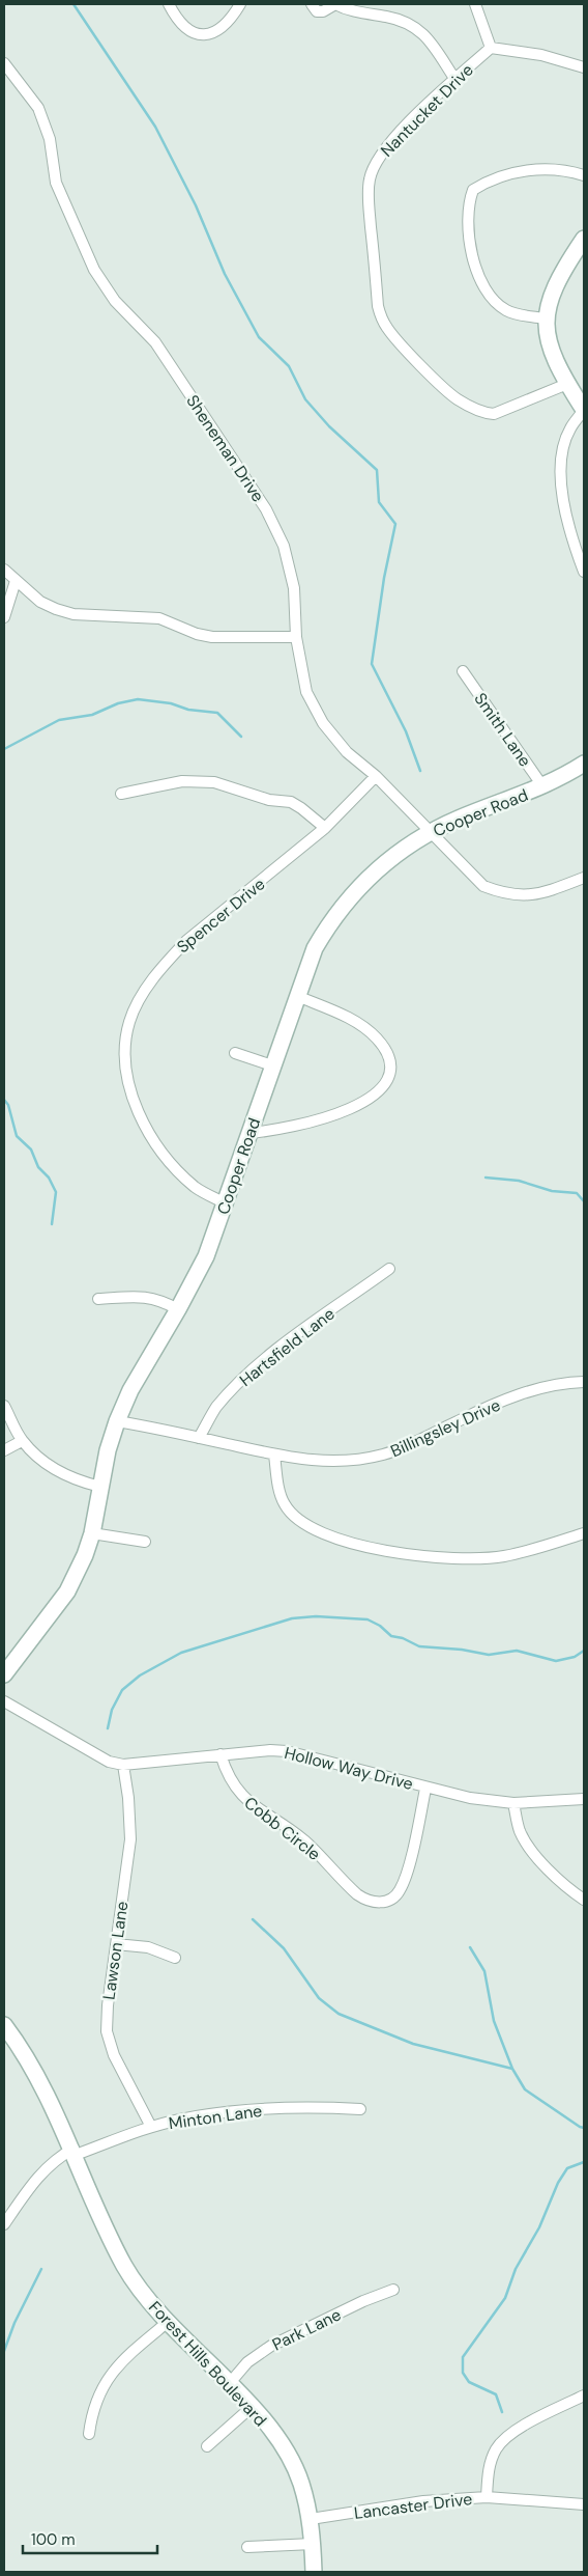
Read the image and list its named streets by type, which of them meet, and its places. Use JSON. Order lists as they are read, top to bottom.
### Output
{
  "streets": {
    "street": [
      "Nantucket Drive",
      "Sheneman Drive",
      "Smith Lane",
      "Cooper Road",
      "Spencer Drive",
      "Hartsfield Lane",
      "Billingsley Drive",
      "Hollow Way Drive",
      "Cobb Circle",
      "Lawson Lane",
      "Minton Lane",
      "Park Lane",
      "Forest Hills Boulevard",
      "Lancaster Drive"
    ]
  },
  "crossings": [
    ["Sheneman Drive", "Cooper Road"],
    ["Sheneman Drive", "Spencer Drive"],
    ["Smith Lane", "Cooper Road"],
    ["Cooper Road", "Spencer Drive"],
    ["Cooper Road", "Billingsley Drive"],
    ["Hartsfield Lane", "Billingsley Drive"],
    ["Hollow Way Drive", "Cobb Circle"],
    ["Hollow Way Drive", "Lawson Lane"],
    ["Lawson Lane", "Minton Lane"],
    ["Minton Lane", "Forest Hills Boulevard"],
    ["Park Lane", "Forest Hills Boulevard"],
    ["Forest Hills Boulevard", "Lancaster Drive"]
  ],
  "scale_bar": "100 m"
}
